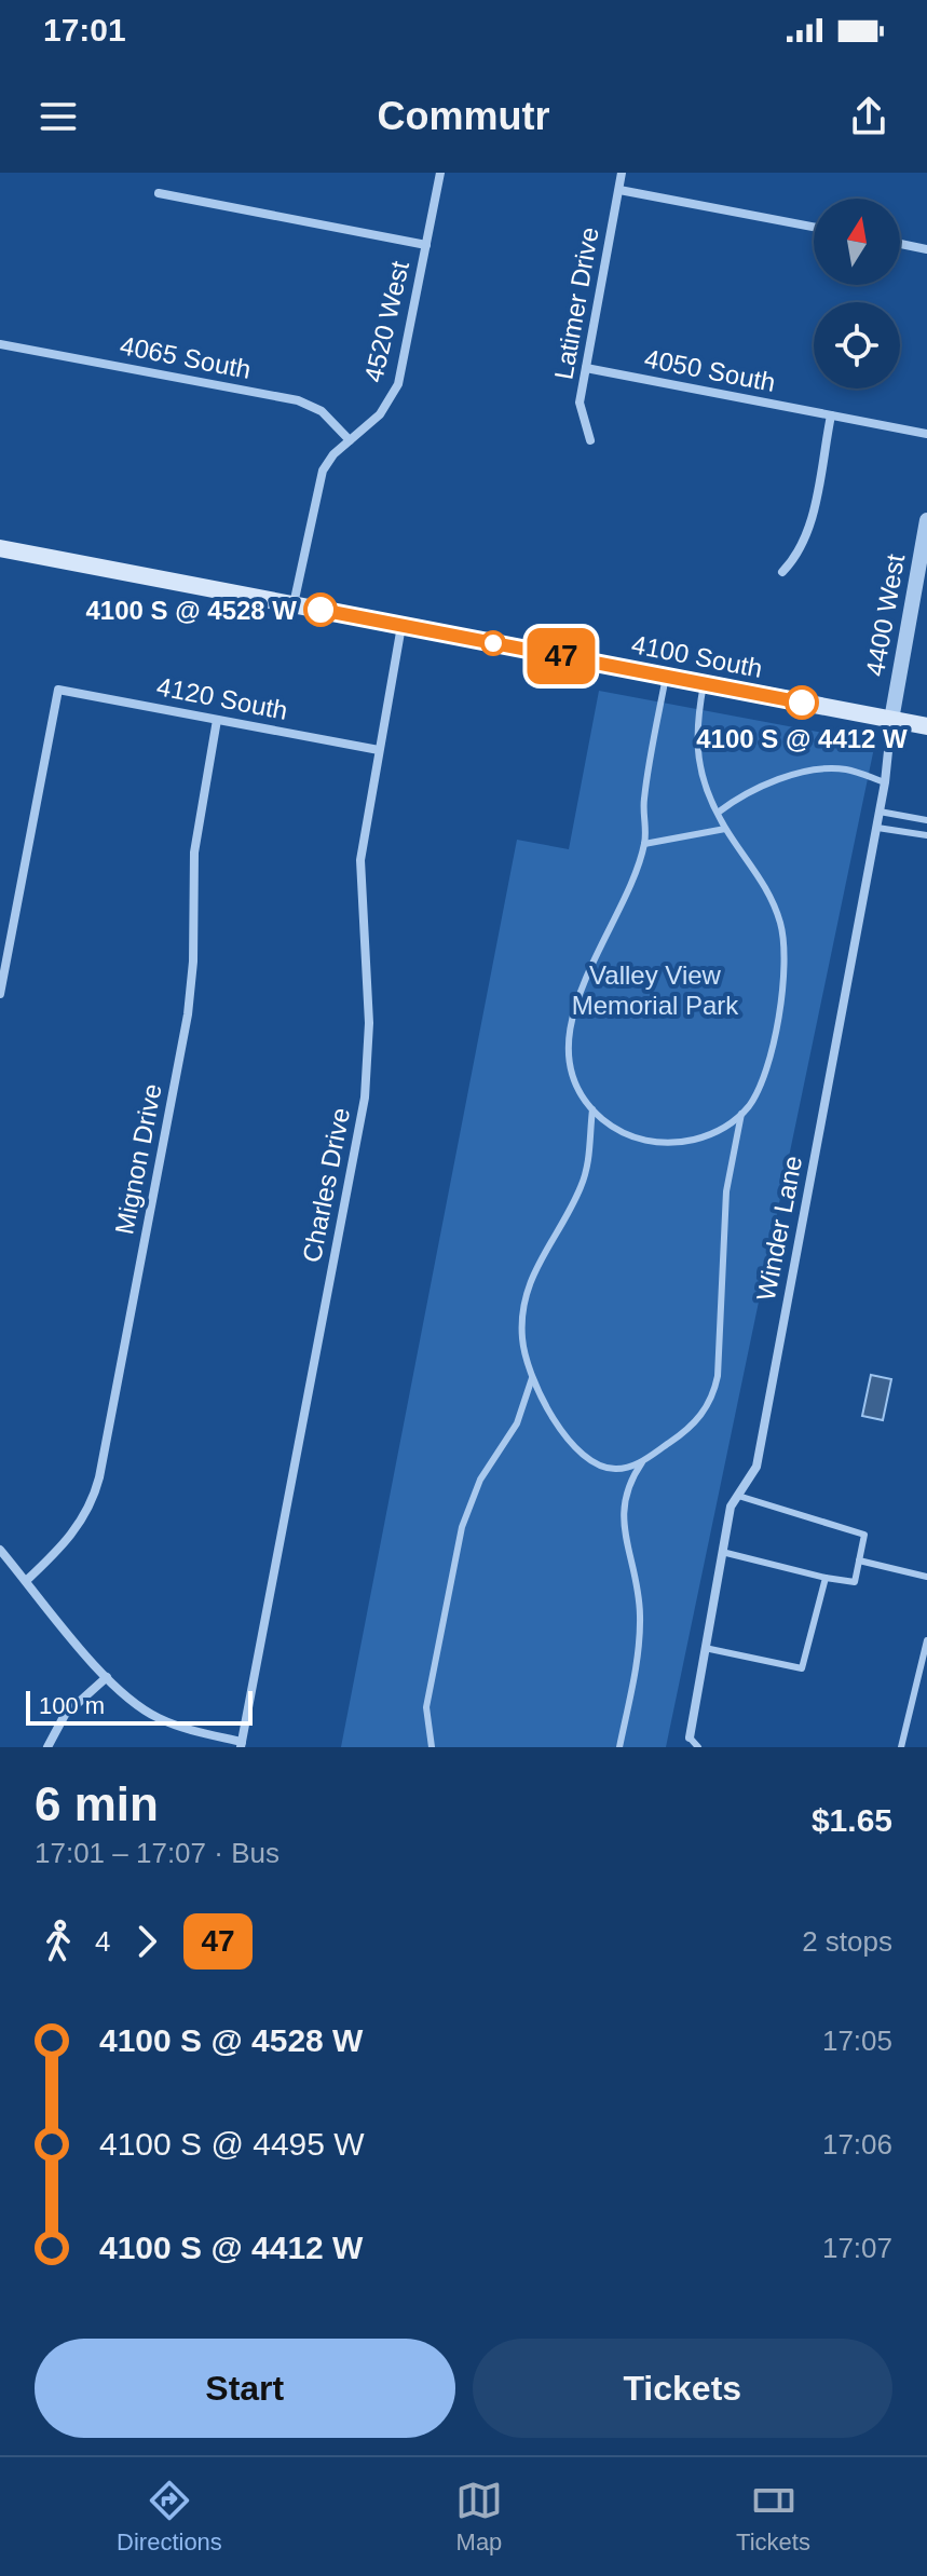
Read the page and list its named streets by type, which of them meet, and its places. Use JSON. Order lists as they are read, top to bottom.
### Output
{
  "streets": {
    "main road": ["4100 South"],
    "street": [
      "Latimer Drive",
      "4520 West",
      "4065 South",
      "4050 South",
      "4400 West",
      "4120 South",
      "Mignon Drive",
      "Charles Drive",
      "Winder Lane"
    ]
  },
  "crossings": [
    ["Latimer Drive", "4050 South"],
    ["4520 West", "4065 South"],
    ["4520 West", "4100 South"],
    ["4400 West", "4100 South"],
    ["4400 West", "Winder Lane"],
    ["4100 South", "Charles Drive"],
    ["4100 South", "Winder Lane"],
    ["4120 South", "Mignon Drive"],
    ["4120 South", "Charles Drive"]
  ],
  "parks": ["Valley View Memorial Park"],
  "places": ["4100 S @ 4528 W", "4100 S @ 4412 W"],
  "lines": ["bus line 47"],
  "scale_bar": "100 m",
  "north": "top",
  "page": {
    "status": "17:01",
    "header": "Commutr",
    "on_map": "47",
    "scale": "100 m",
    "heading": ["6 min", "17:01 – 17:07 · Bus", "$1.65"],
    "legs": ["4", "47", "2 stops"],
    "list": [
      {
        "name": "4100 S @ 4528 W",
        "value": "17:05"
      },
      {
        "name": "4100 S @ 4495 W",
        "value": "17:06"
      },
      {
        "name": "4100 S @ 4412 W",
        "value": "17:07"
      }
    ],
    "buttons": ["Start", "Tickets"],
    "tabs": ["Directions", "Map", "Tickets"]
  }
}
